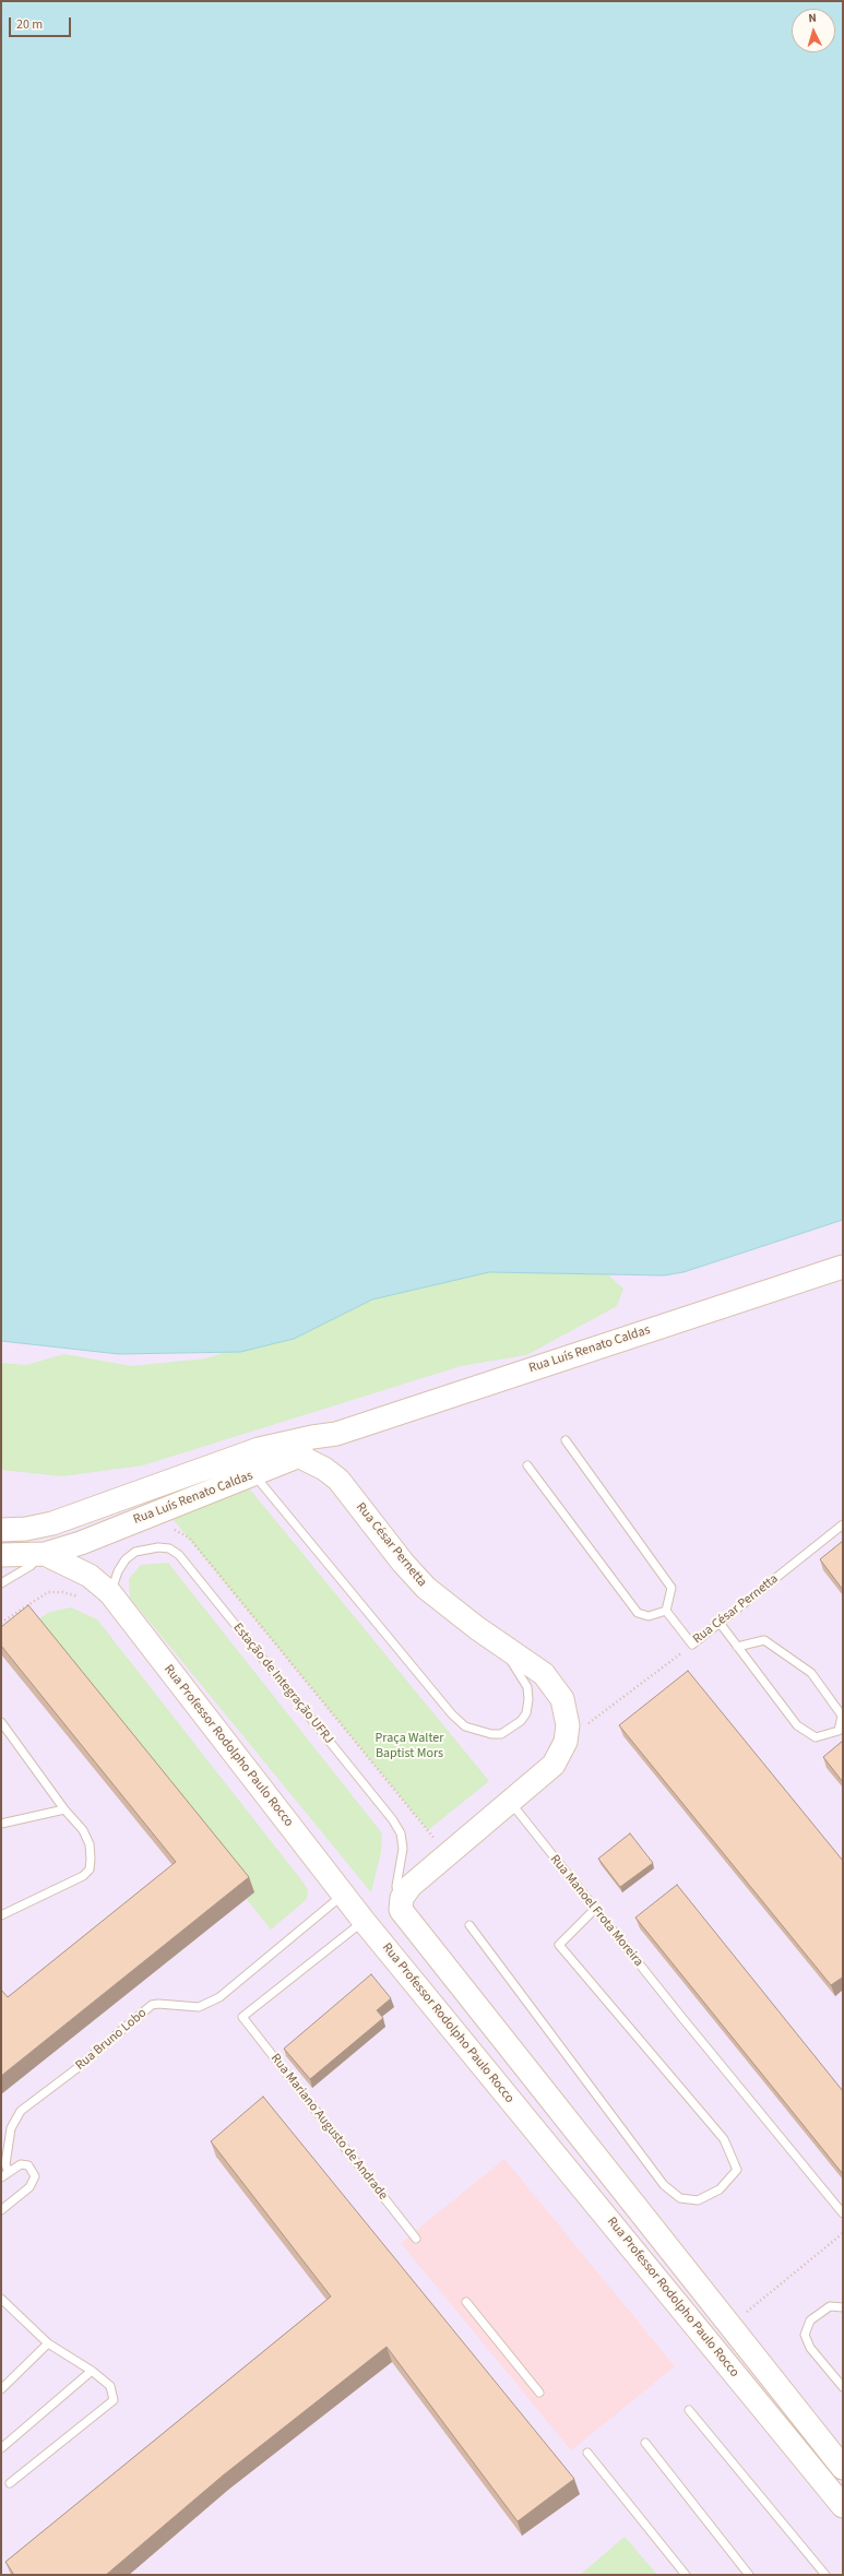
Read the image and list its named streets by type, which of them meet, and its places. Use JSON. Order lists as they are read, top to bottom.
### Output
{
  "streets": {
    "street": ["Rua Luís Renato Caldas", "Rua César Pernetta", "Rua Professor Rodolpho Paulo Rocco"],
    "lane": [
      "Estação de Integração UFRJ",
      "Rua Manoel Frota Moreira",
      "Rua Bruno Lobo",
      "Rua Mariano Augusto de Andrade"
    ]
  },
  "crossings": [
    ["Rua Luís Renato Caldas", "Rua César Pernetta"],
    ["Rua Luís Renato Caldas", "Rua Professor Rodolpho Paulo Rocco"],
    ["Rua César Pernetta", "Estação de Integração UFRJ"],
    ["Rua César Pernetta", "Rua Professor Rodolpho Paulo Rocco"],
    ["Rua César Pernetta", "Rua Manoel Frota Moreira"],
    ["Estação de Integração UFRJ", "Rua Professor Rodolpho Paulo Rocco"],
    ["Rua Professor Rodolpho Paulo Rocco", "Rua Bruno Lobo"],
    ["Rua Professor Rodolpho Paulo Rocco", "Rua Mariano Augusto de Andrade"]
  ],
  "parks": ["Praça Walter Baptist Mors"],
  "scale_bar": "20 m",
  "north": "top"
}
